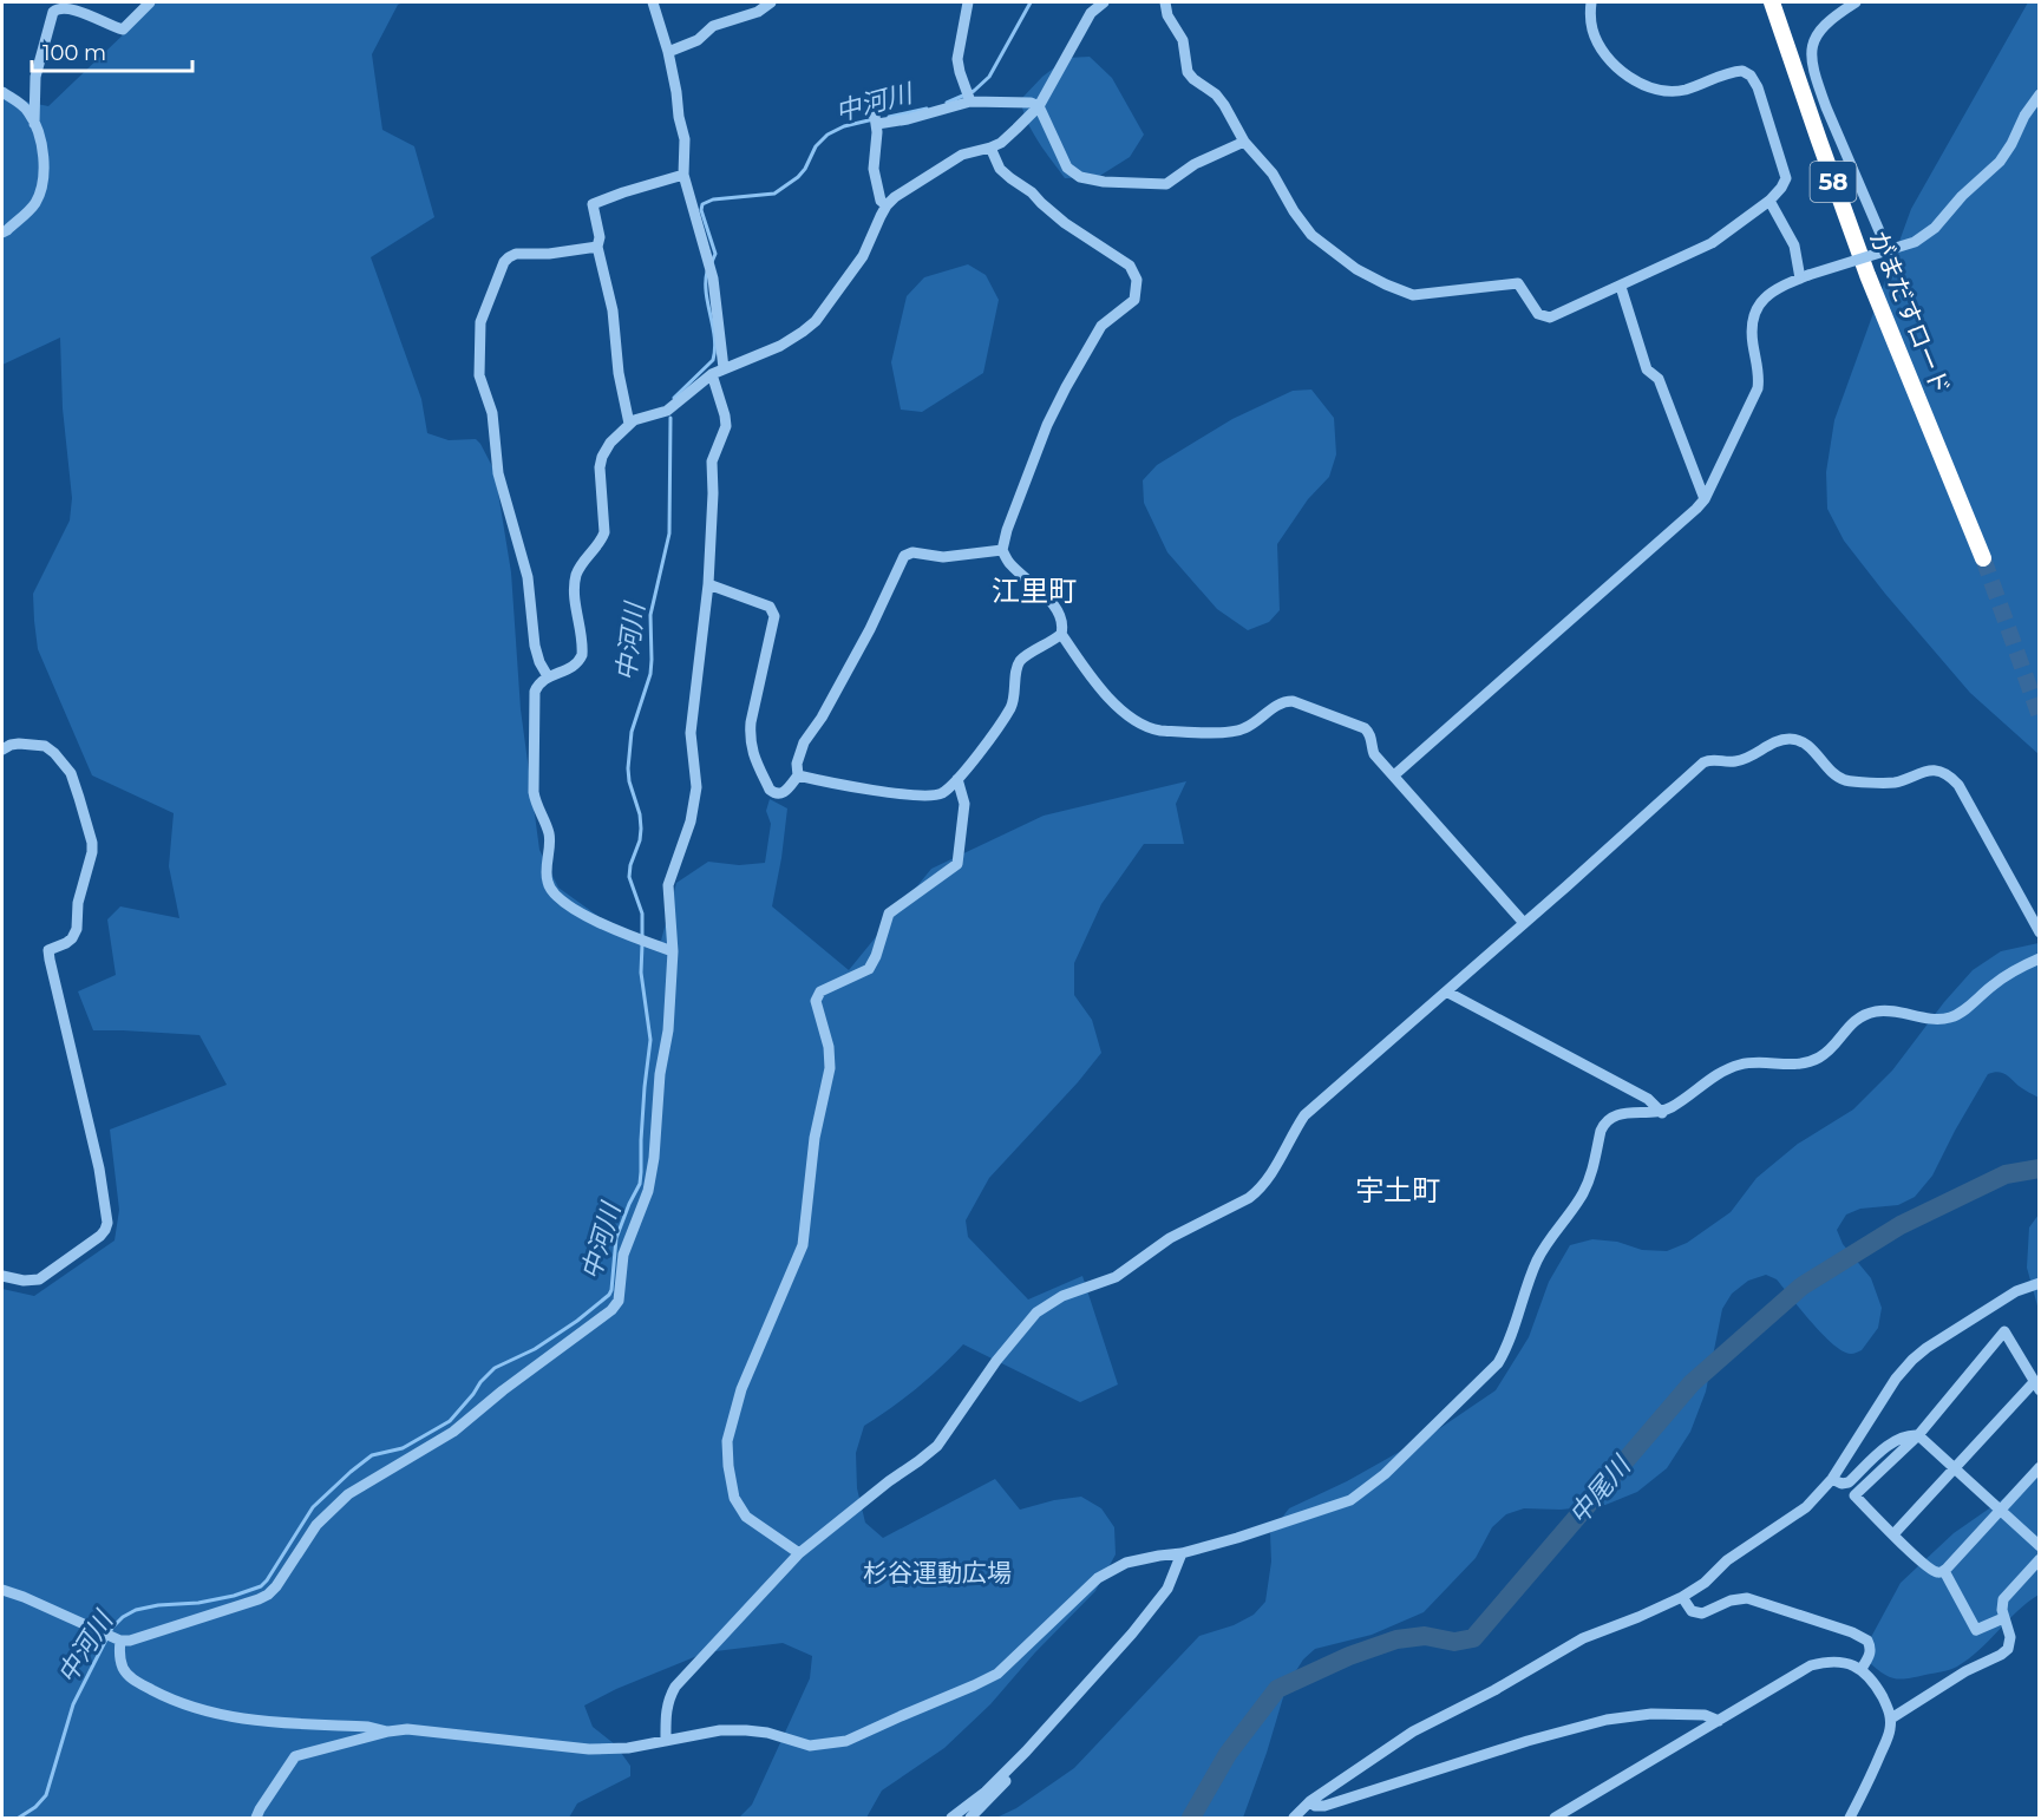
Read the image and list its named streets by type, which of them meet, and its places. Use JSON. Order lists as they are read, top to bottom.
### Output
{
  "streets": {
    "highway": ["58", "がまだすロード"]
  },
  "districts": ["江里町", "宇土町"],
  "water": ["中河川", "中尾川"],
  "parks": ["杉谷運動広場"],
  "scale_bar": "100 m"
}
